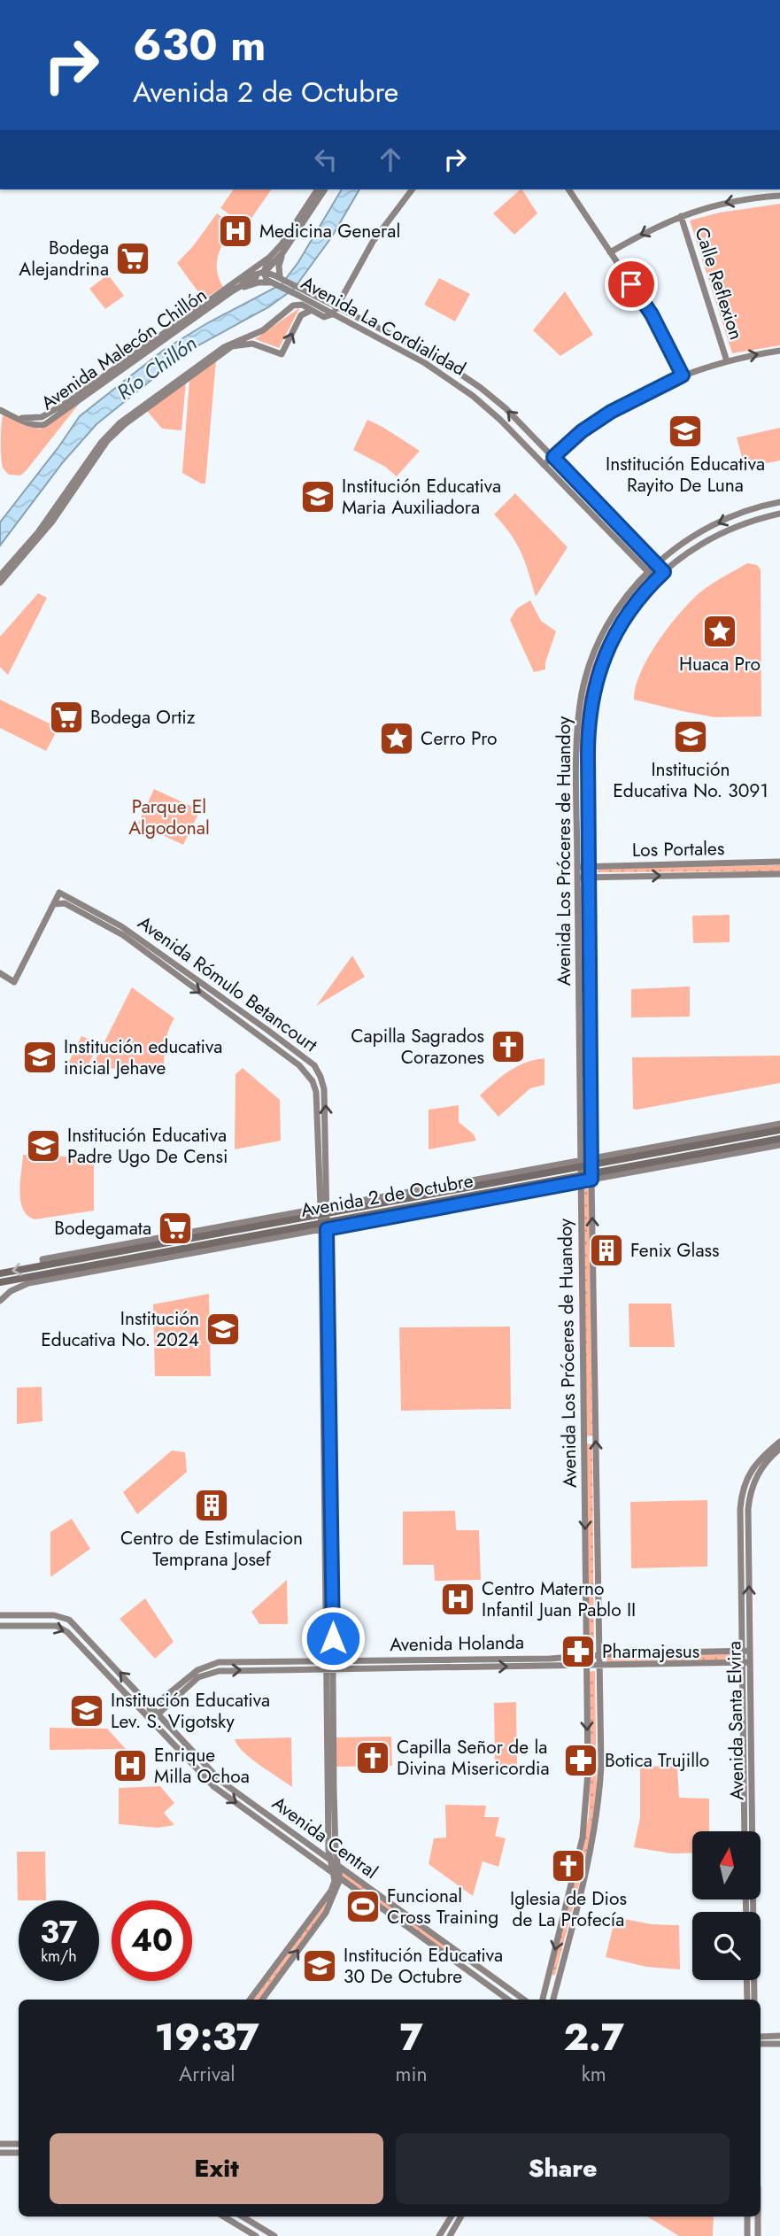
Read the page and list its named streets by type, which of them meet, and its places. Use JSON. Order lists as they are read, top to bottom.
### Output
{
  "streets": {
    "main road": ["Avenida 2 de Octubre"],
    "street": [
      "Calle Reflexion",
      "Avenida La Cordialidad",
      "Avenida Malecón Chillón",
      "Los Portales",
      "Avenida Los Próceres de Huandoy",
      "Avenida Rómulo Betancourt",
      "Avenida Holanda",
      "Avenida Santa Elvira",
      "Avenida Central"
    ]
  },
  "crossings": [
    ["Avenida La Cordialidad", "Avenida Malecón Chillón"],
    ["Avenida La Cordialidad", "Avenida Los Próceres de Huandoy"],
    ["Los Portales", "Avenida Los Próceres de Huandoy"],
    ["Avenida Los Próceres de Huandoy", "Avenida 2 de Octubre"],
    ["Avenida Los Próceres de Huandoy", "Avenida Holanda"],
    ["Avenida Rómulo Betancourt", "Avenida 2 de Octubre"],
    ["Avenida Rómulo Betancourt", "Avenida Holanda"],
    ["Avenida Rómulo Betancourt", "Avenida Central"],
    ["Avenida Holanda", "Avenida Santa Elvira"],
    ["Avenida Holanda", "Avenida Central"]
  ],
  "water": ["Río Chillón"],
  "parks": ["Parque El Algodonal"],
  "places": {
    "hospital": ["Medicina General", "Centro Materno Infantil Juan Pablo II", "Enrique Milla Ochoa"],
    "supermarket": ["Bodega Alejandrina", "Bodega Ortiz", "Bodegamata"],
    "school or university": [
      "Institución Educativa Rayito De Luna",
      "Institución Educativa Maria Auxiliadora",
      "Institución Educativa No. 3091",
      "Institución educativa inicial Jehave",
      "Institución Educativa Padre Ugo De Censi",
      "Institución Educativa No. 2024",
      "Institución Educativa Lev. S. Vigotsky",
      "Institución Educativa 30 De Octubre"
    ],
    "place": ["Huaca Pro", "Cerro Pro"],
    "church": ["Capilla Sagrados Corazones", "Capilla Señor de la Divina Misericordia", "Iglesia de Dios de La Profecía"],
    "building": ["Fenix Glass", "Centro de Estimulacion Temprana Josef"],
    "pharmacy": ["Pharmajesus", "Botica Trujillo"],
    "sports": ["Funcional Cross Training"]
  },
  "north": "top",
  "page": {
    "turn": ["630 m", "Avenida 2 de Octubre"],
    "speed": "37 km/h",
    "limit": "40",
    "eta": [
      "19:37",
      "Arrival",
      "7",
      "min",
      "2.7",
      "km"
    ],
    "buttons": ["Exit", "Share"]
  }
}
